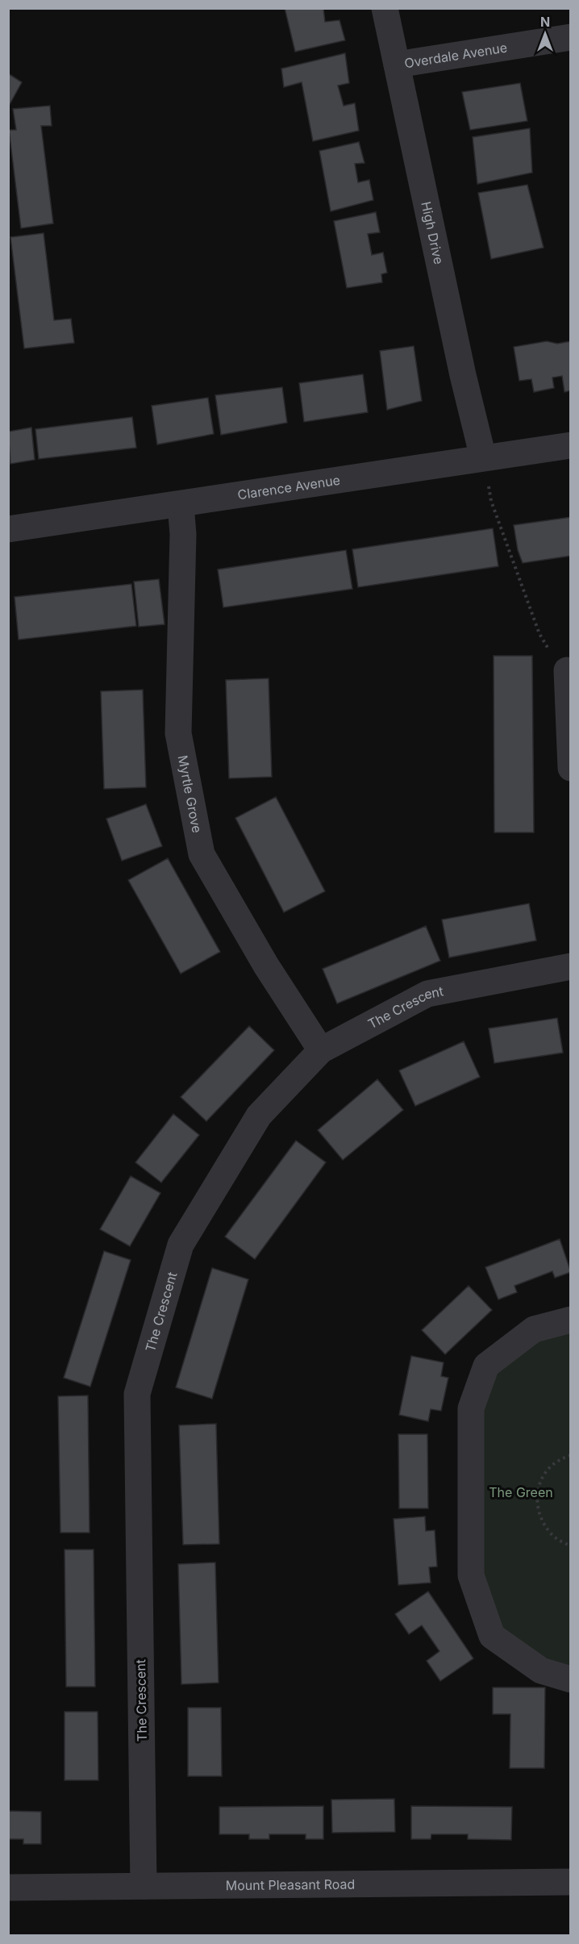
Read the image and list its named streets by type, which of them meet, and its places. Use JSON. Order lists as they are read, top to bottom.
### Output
{
  "streets": {
    "street": [
      "Overdale Avenue",
      "High Drive",
      "Clarence Avenue",
      "Myrtle Grove",
      "The Crescent",
      "Mount Pleasant Road"
    ]
  },
  "crossings": [
    ["Overdale Avenue", "High Drive"],
    ["High Drive", "Clarence Avenue"],
    ["Clarence Avenue", "Myrtle Grove"],
    ["Myrtle Grove", "The Crescent"],
    ["The Crescent", "Mount Pleasant Road"]
  ],
  "parks": ["The Green"],
  "north": "top"
}
